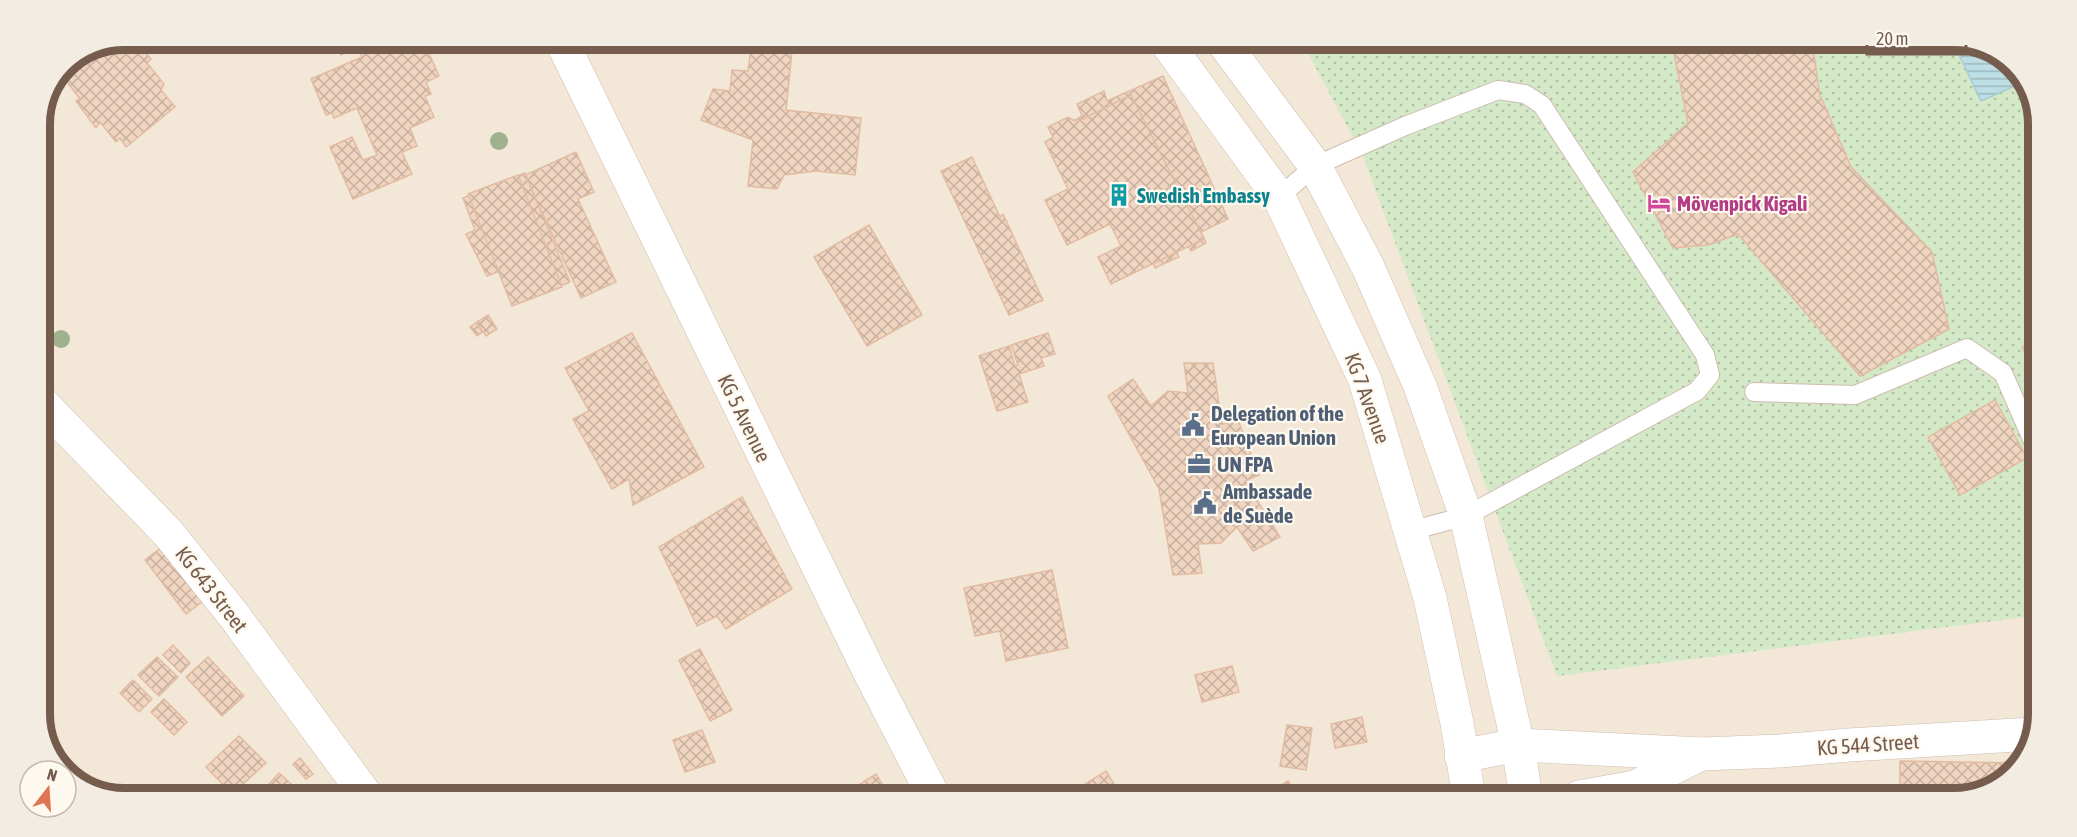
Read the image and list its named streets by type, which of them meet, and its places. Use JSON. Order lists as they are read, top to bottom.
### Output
{
  "streets": {
    "street": [
      "KG 7 Avenue",
      "KG 5 Avenue",
      "KG 643 Street",
      "KG 544 Street"
    ]
  },
  "crossings": [
    ["KG 7 Avenue", "KG 544 Street"]
  ],
  "places": {
    "building": ["Swedish Embassy"],
    "hotel": ["Mövenpick Kigali"],
    "public building": ["Delegation of the European Union", "Ambassade de Suède"],
    "office": ["UN FPA"]
  },
  "scale_bar": "20 m",
  "north": "top"
}
